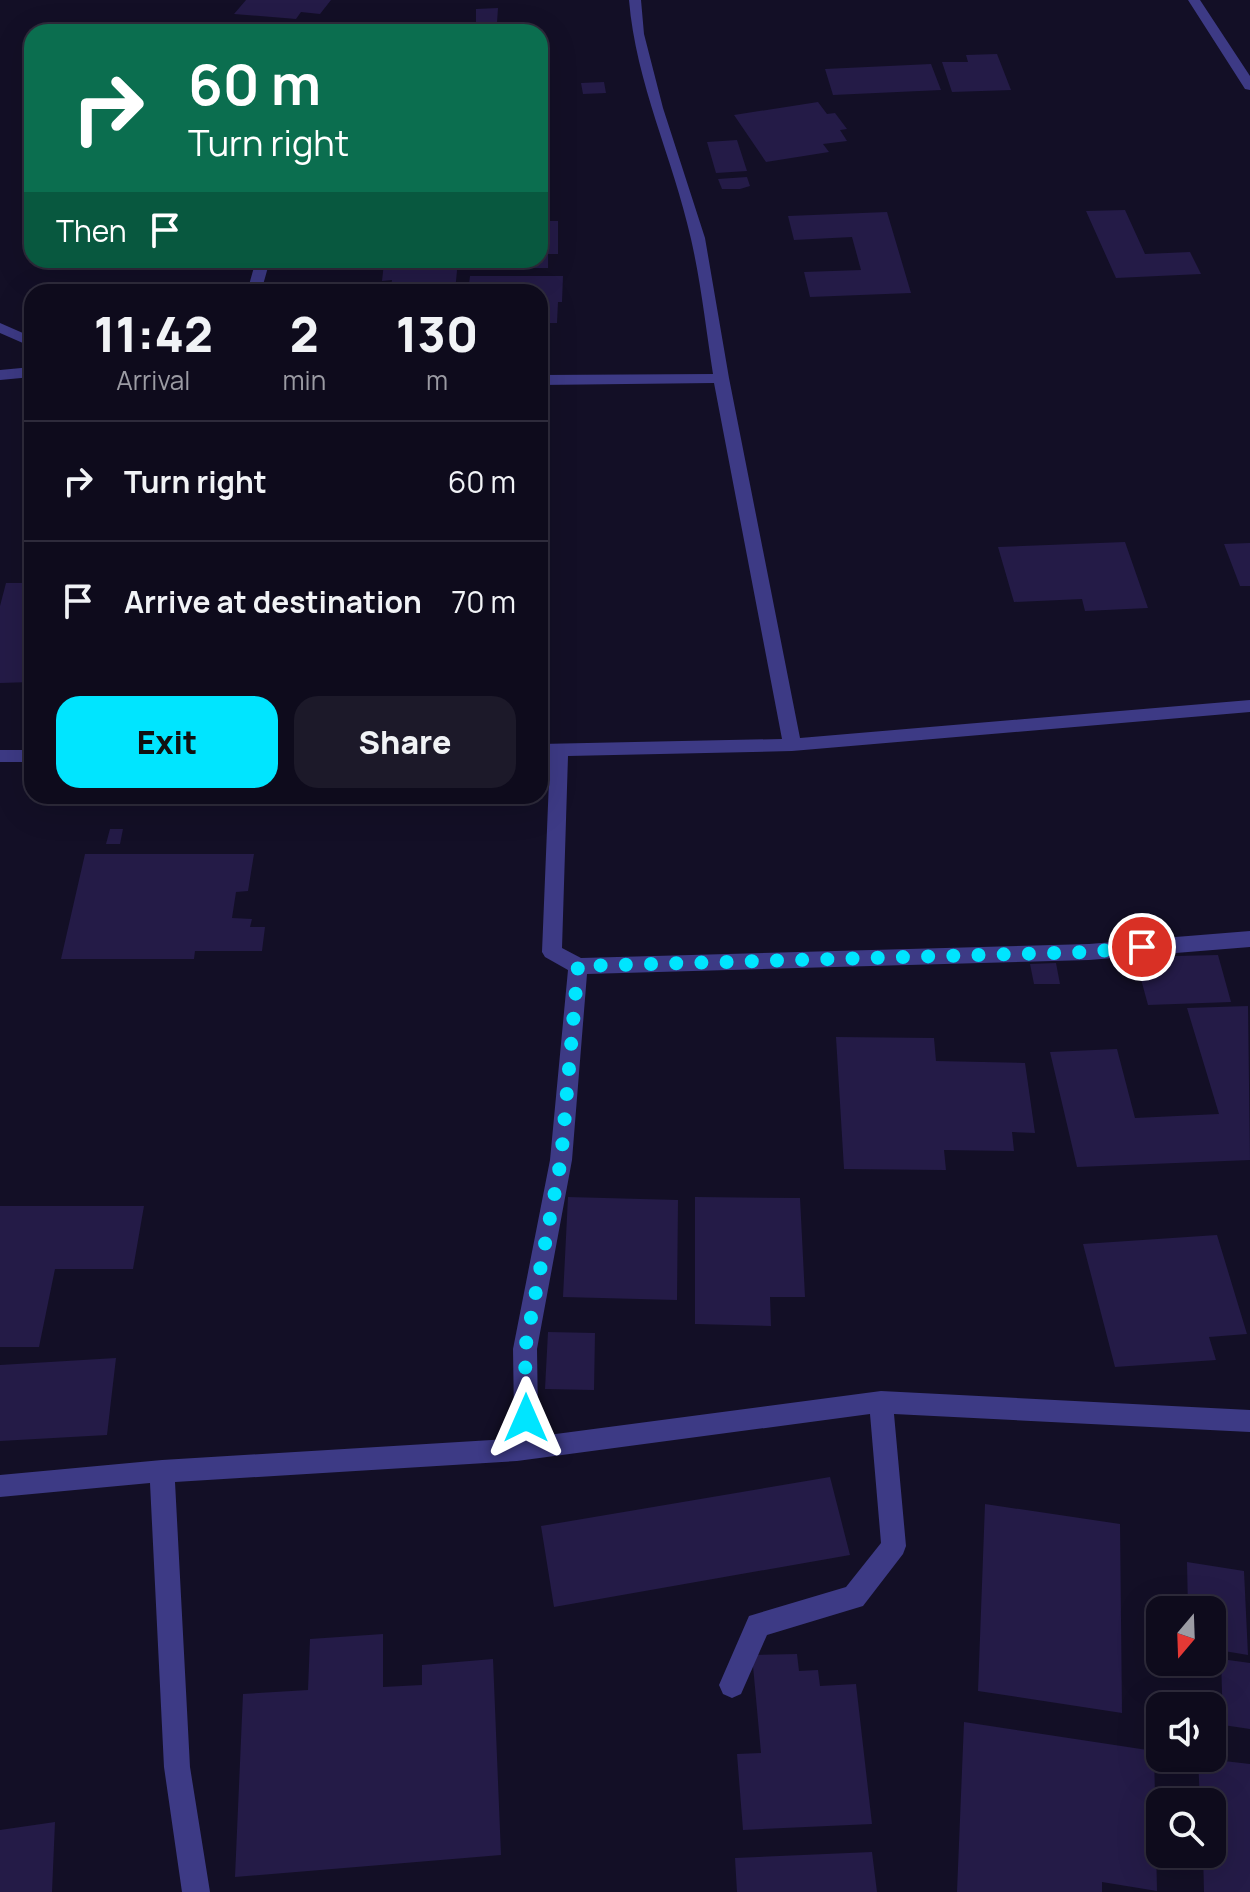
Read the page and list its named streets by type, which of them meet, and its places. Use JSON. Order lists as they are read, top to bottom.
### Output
{
  "north": "bottom",
  "page": {
    "turn": ["60 m", "Turn right"],
    "then": "Then",
    "eta": [
      "11:42",
      "Arrival",
      "2",
      "min",
      "130",
      "m"
    ],
    "list": [
      {
        "name": "Turn right",
        "value": "60 m"
      },
      {
        "name": "Arrive at destination",
        "value": "70 m"
      }
    ],
    "buttons": ["Exit", "Share"]
  }
}
